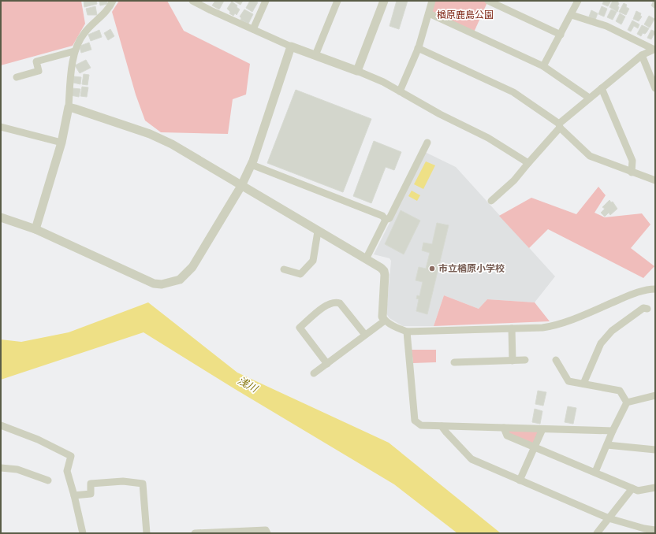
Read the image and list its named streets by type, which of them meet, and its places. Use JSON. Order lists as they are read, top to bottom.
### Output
{
  "water": ["浅川"],
  "parks": ["楢原鹿島公園"],
  "places": ["市立楢原小学校"]
}
